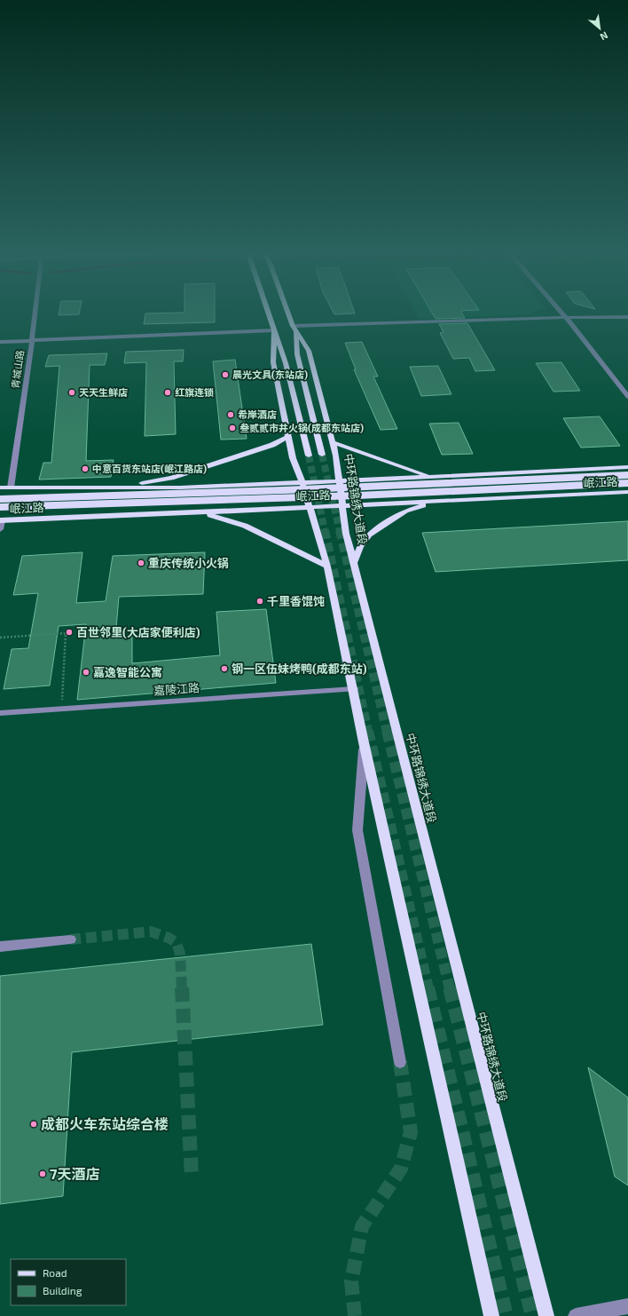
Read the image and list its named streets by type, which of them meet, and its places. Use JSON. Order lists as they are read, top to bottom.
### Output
{
  "streets": {
    "main road": ["岷江路", "中环路锦绣大道段"],
    "street": ["青城山路", "嘉陵江路"]
  },
  "crossings": [
    ["青城山路", "岷江路"],
    ["岷江路", "中环路锦绣大道段"]
  ],
  "places": [
    "晨光文具(东站店)",
    "天天生鲜店",
    "红旗连锁",
    "希岸酒店",
    "叁贰贰市井火锅(成都东站店)",
    "中意百货东站店(岷江路店)",
    "重庆传统小火锅",
    "千里香馄饨",
    "百世邻里(大店家便利店)",
    "钢一区伍妹烤鸭(成都东站)",
    "嘉逸智能公寓",
    "成都火车东站综合楼",
    "7天酒店"
  ],
  "legend": ["Road", "Building"],
  "north": "bottom right"
}
